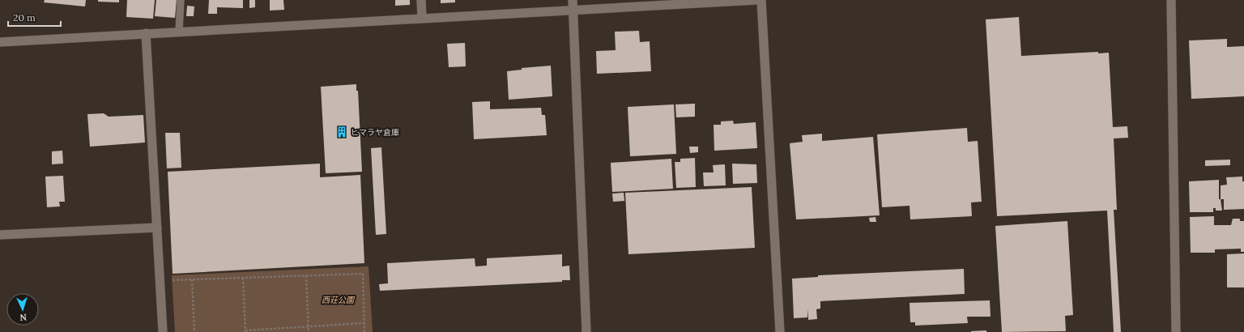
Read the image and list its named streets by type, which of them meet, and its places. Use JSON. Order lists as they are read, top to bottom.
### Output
{
  "parks": ["西荘公園"],
  "places": {
    "building": ["ヒマラヤ倉庫"]
  },
  "scale_bar": "20 m",
  "north": "bottom"
}
